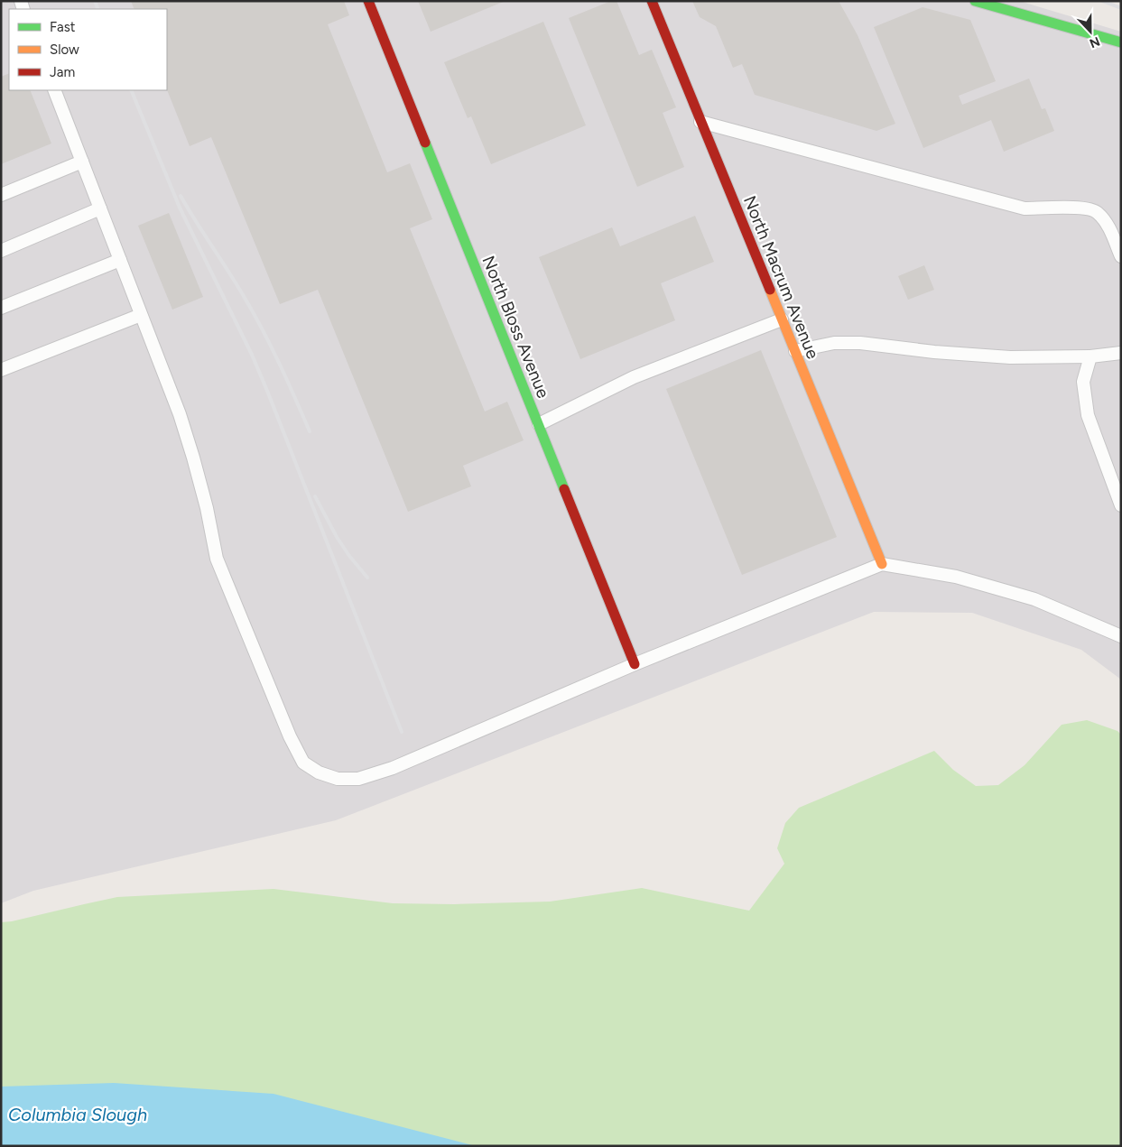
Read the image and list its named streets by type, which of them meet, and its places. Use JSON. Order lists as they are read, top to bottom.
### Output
{
  "streets": {
    "street": ["North Macrum Avenue", "North Bloss Avenue"]
  },
  "water": ["Columbia Slough"],
  "legend": ["Fast", "Slow", "Jam"],
  "north": "bottom"
}
